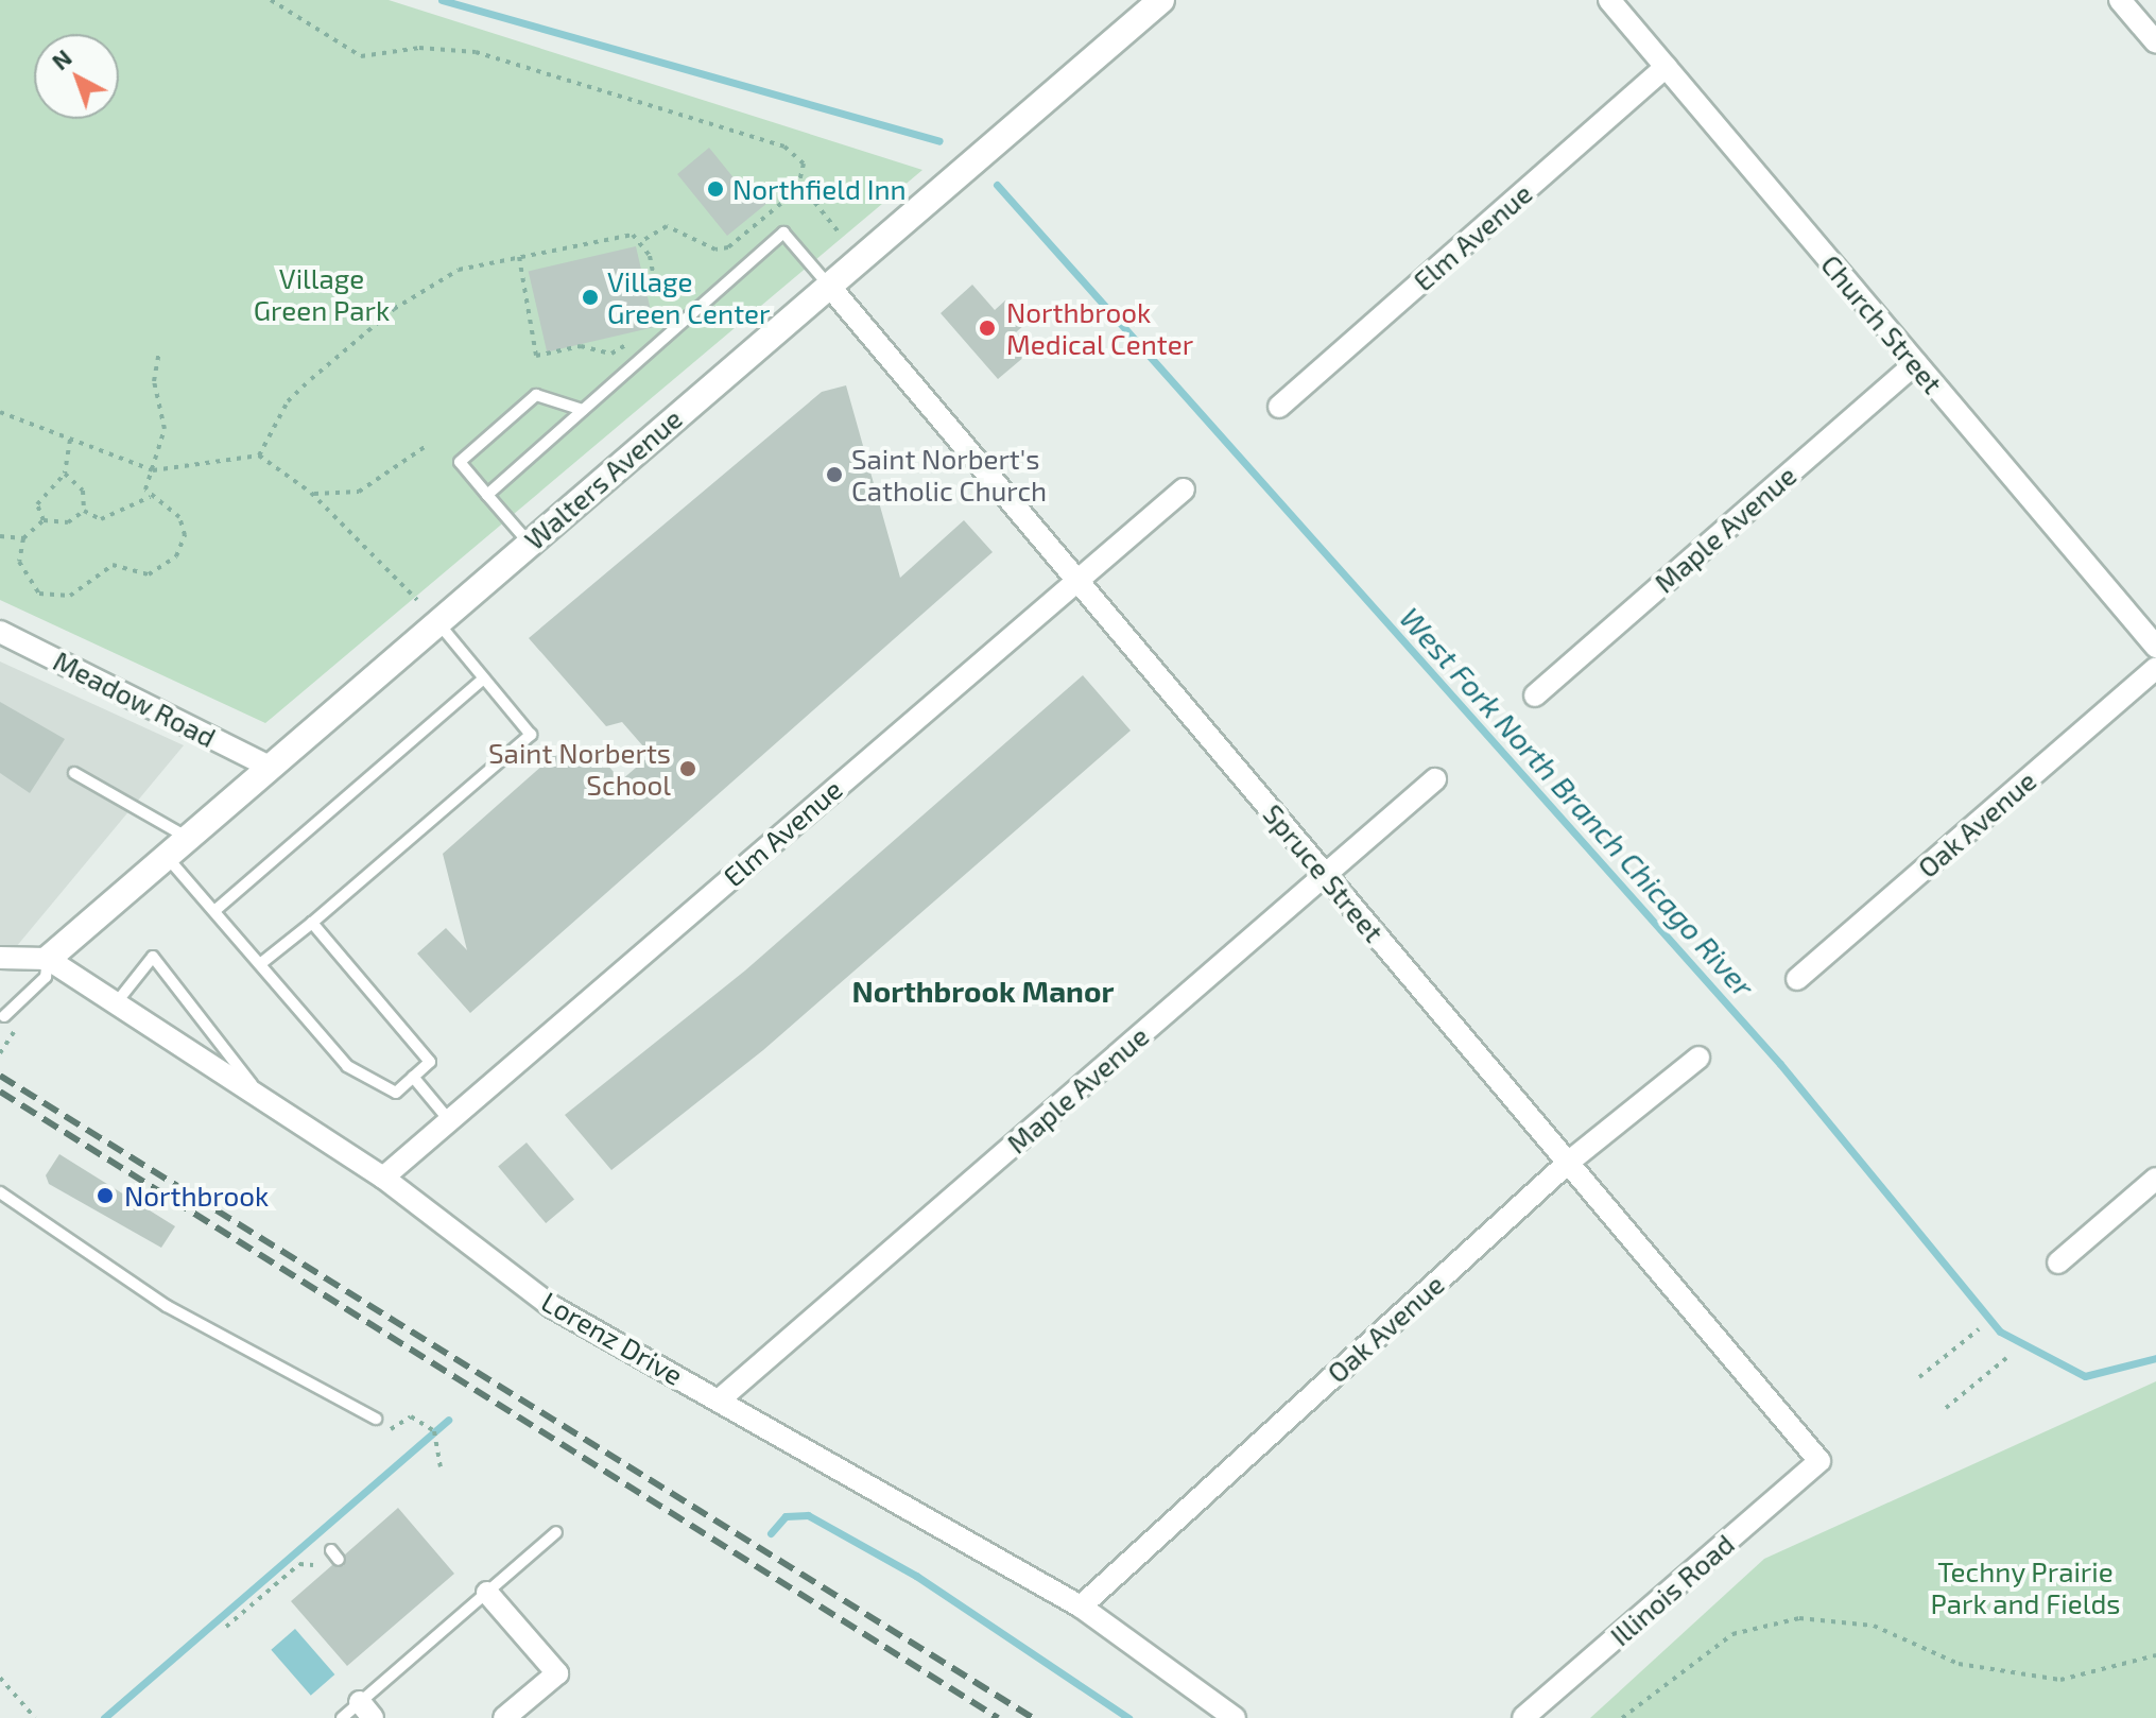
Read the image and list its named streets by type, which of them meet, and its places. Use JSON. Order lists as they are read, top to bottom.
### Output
{
  "streets": {
    "street": [
      "Elm Avenue",
      "Church Street",
      "Walters Avenue",
      "Maple Avenue",
      "Meadow Road",
      "Oak Avenue",
      "Spruce Street",
      "Lorenz Drive",
      "Illinois Road"
    ]
  },
  "crossings": [
    ["Elm Avenue", "Church Street"],
    ["Elm Avenue", "Spruce Street"],
    ["Elm Avenue", "Lorenz Drive"],
    ["Church Street", "Maple Avenue"],
    ["Walters Avenue", "Meadow Road"],
    ["Walters Avenue", "Spruce Street"],
    ["Walters Avenue", "Lorenz Drive"],
    ["Maple Avenue", "Spruce Street"],
    ["Maple Avenue", "Lorenz Drive"],
    ["Oak Avenue", "Spruce Street"],
    ["Oak Avenue", "Lorenz Drive"],
    ["Spruce Street", "Illinois Road"]
  ],
  "districts": ["Northbrook Manor"],
  "water": ["West Fork North Branch Chicago River"],
  "parks": ["Village Green Park", "Techny Prairie Park and Fields"],
  "places": [
    "Northfield Inn",
    "Village Green Center",
    "Northbrook Medical Center",
    "Saint Norbert's Catholic Church",
    "Saint Norberts School",
    "Northbrook"
  ],
  "north": "top left"
}
